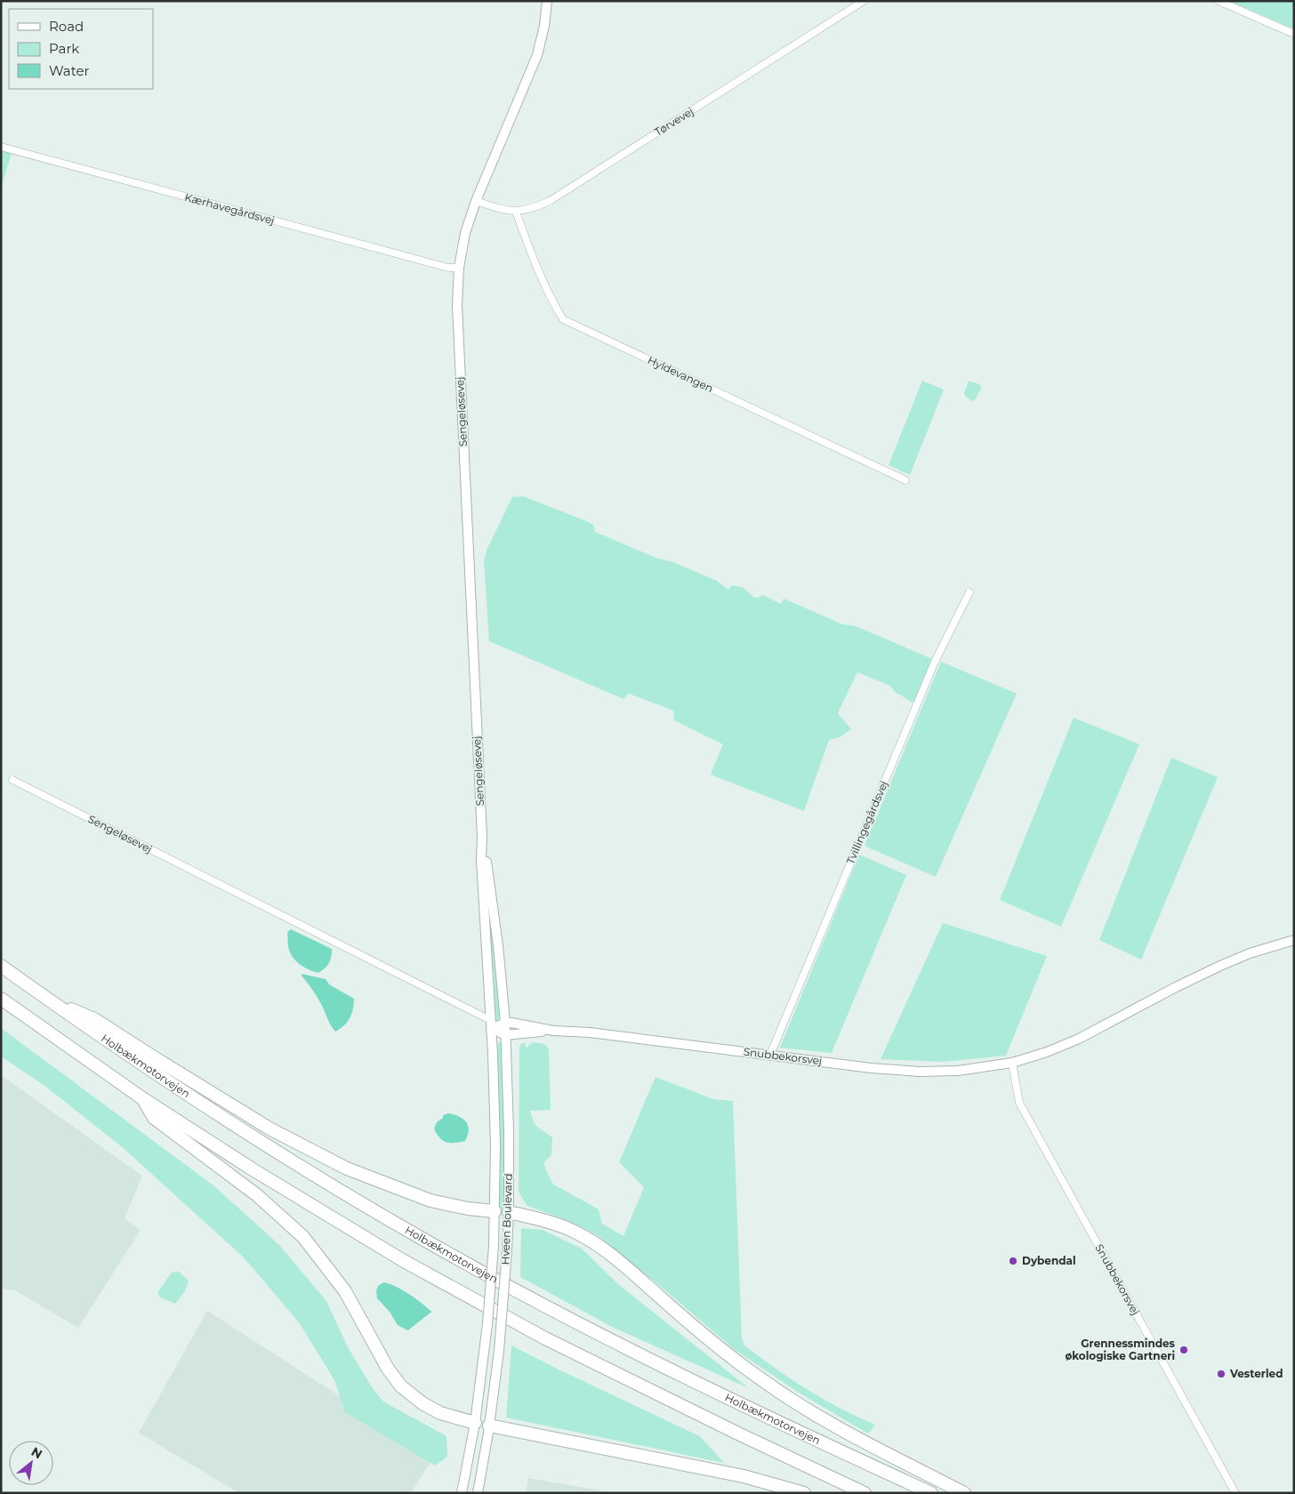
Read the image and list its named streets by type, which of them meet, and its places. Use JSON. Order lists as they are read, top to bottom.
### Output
{
  "streets": {
    "highway": ["Holbækmotorvejen"],
    "street": [
      "Tørvevej",
      "Kærhavegårdsvej",
      "Hyldevangen",
      "Sengeløsevej",
      "Tvillingegårdsvej",
      "Snubbekorsvej",
      "Hveen Boulevard"
    ]
  },
  "crossings": [
    ["Tørvevej", "Hyldevangen"],
    ["Tørvevej", "Sengeløsevej"],
    ["Kærhavegårdsvej", "Sengeløsevej"],
    ["Sengeløsevej", "Snubbekorsvej"],
    ["Sengeløsevej", "Hveen Boulevard"],
    ["Tvillingegårdsvej", "Snubbekorsvej"],
    ["Snubbekorsvej", "Hveen Boulevard"]
  ],
  "places": ["Dybendal", "Grennessmindes økologiske Gartneri", "Vesterled"],
  "legend": ["Road", "Park", "Water"],
  "north": "top right"
}
